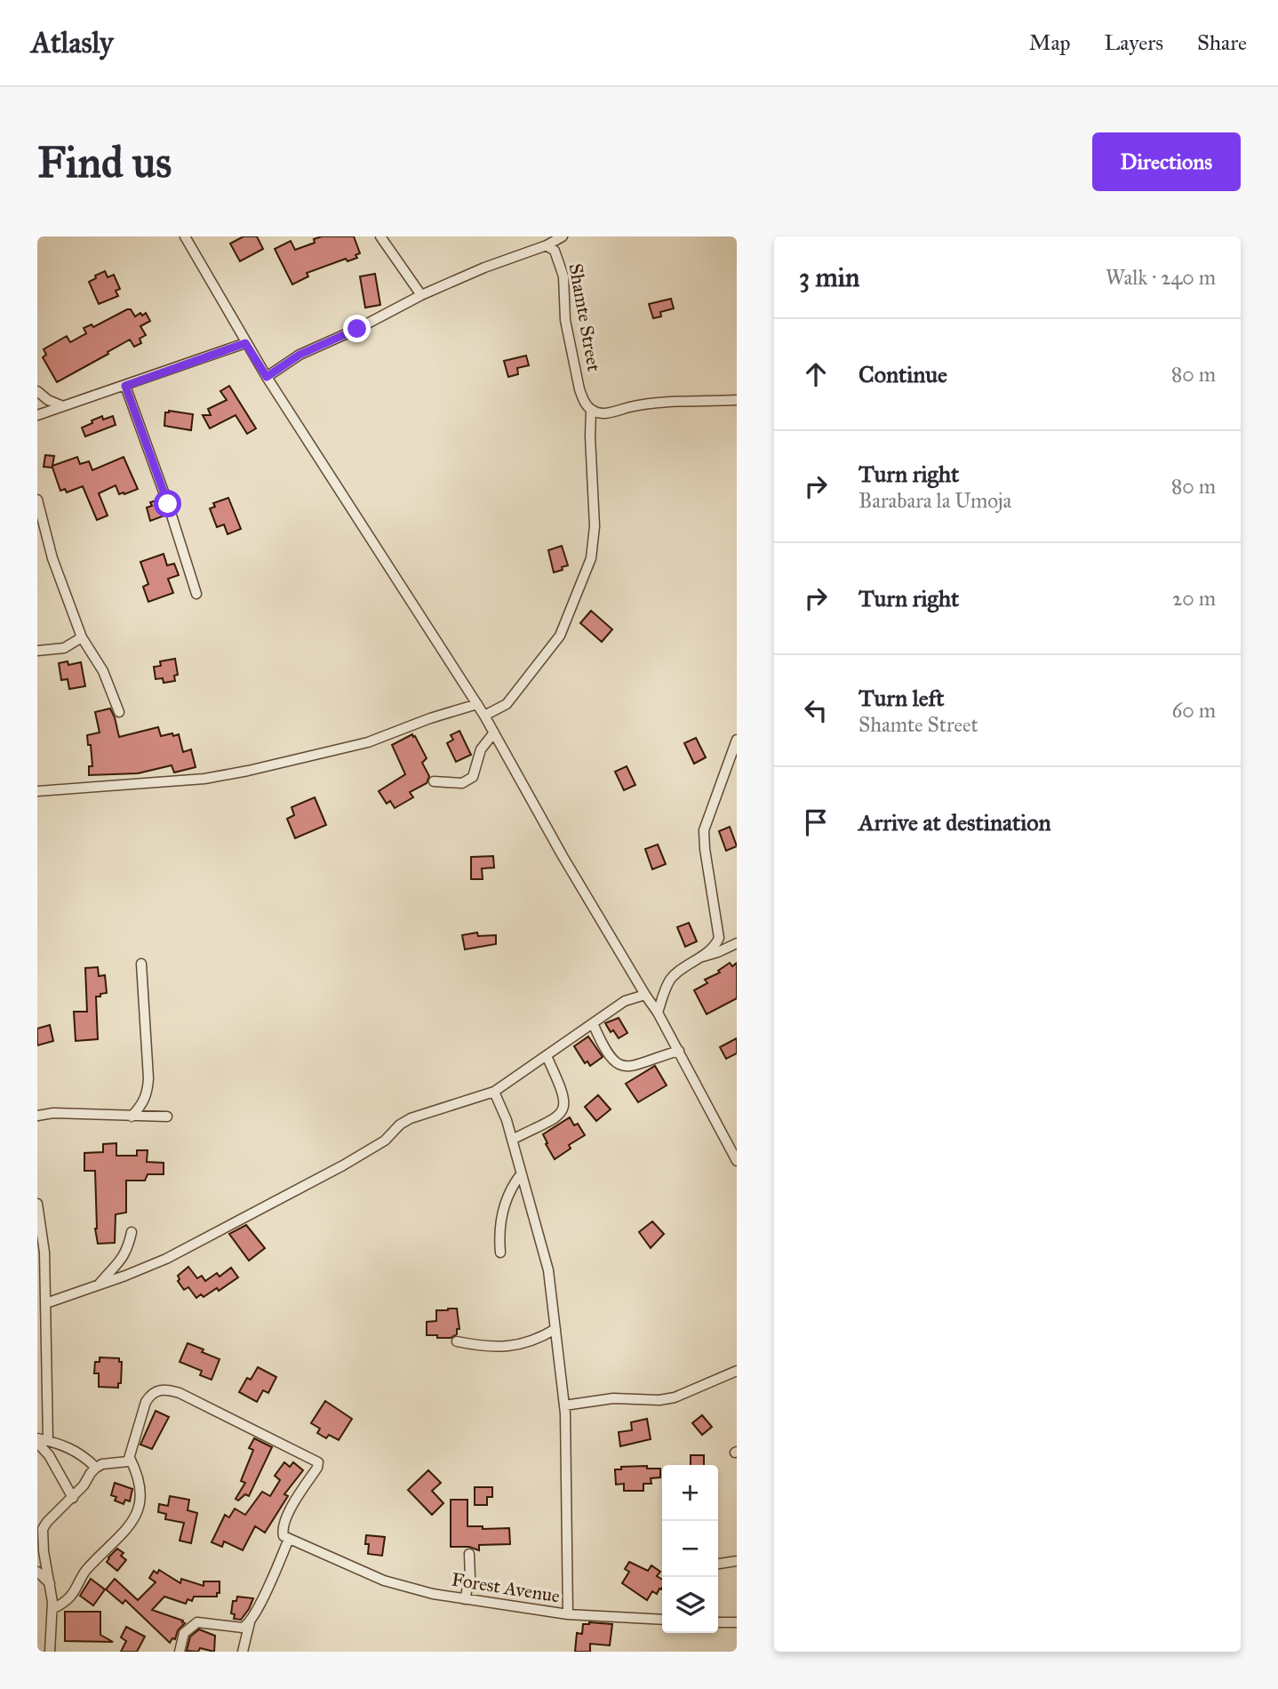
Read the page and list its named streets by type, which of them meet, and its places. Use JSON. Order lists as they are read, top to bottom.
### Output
{
  "streets": {
    "street": ["Shamte Street", "Forest Avenue"]
  },
  "page": {
    "header": "Atlasly",
    "nav": ["Map", "Layers", "Share"],
    "buttons": "Directions",
    "title": "Find us",
    "heading": ["3 min", "Walk · 240 m"],
    "list": [
      ["Continue", "80 m"],
      ["Turn right", "Barabara la Umoja", "80 m"],
      ["Turn right", "20 m"],
      ["Turn left", "Shamte Street", "60 m"],
      "Arrive at destination"
    ],
    "map_buttons": ["+", "−"]
  }
}
